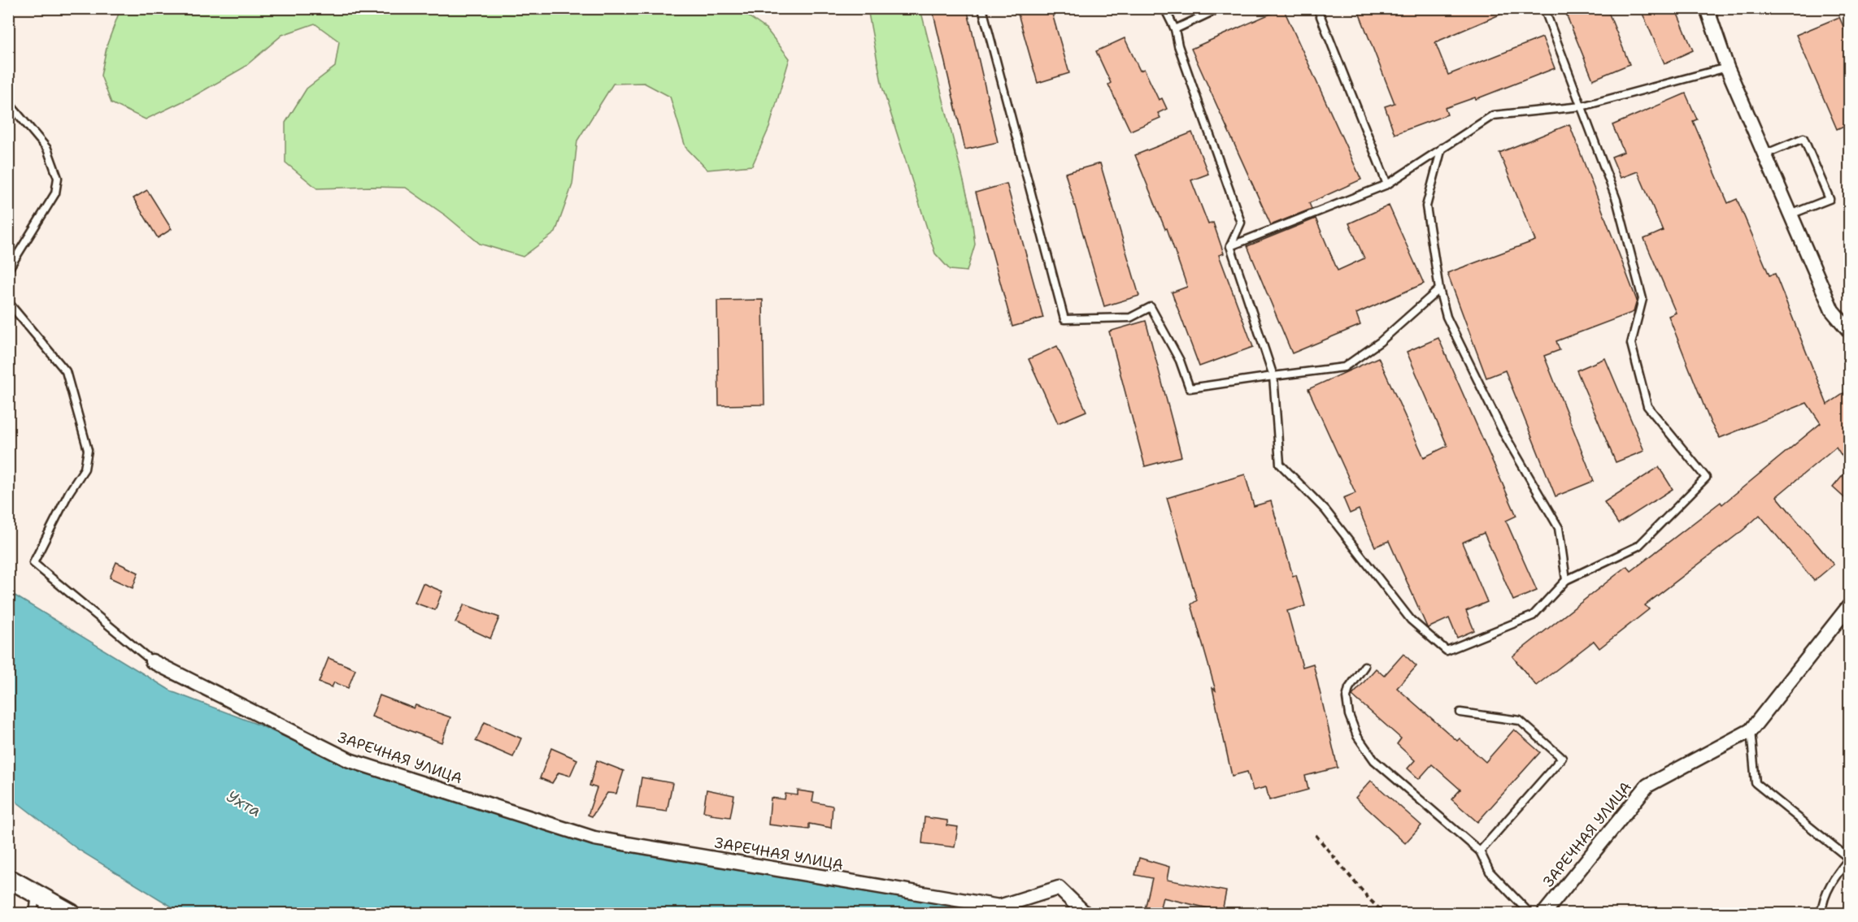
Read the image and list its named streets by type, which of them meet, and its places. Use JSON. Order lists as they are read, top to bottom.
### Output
{
  "streets": {
    "street": ["ЗАРЕЧНАЯ УЛИЦА"]
  },
  "water": ["Ухта"]
}
